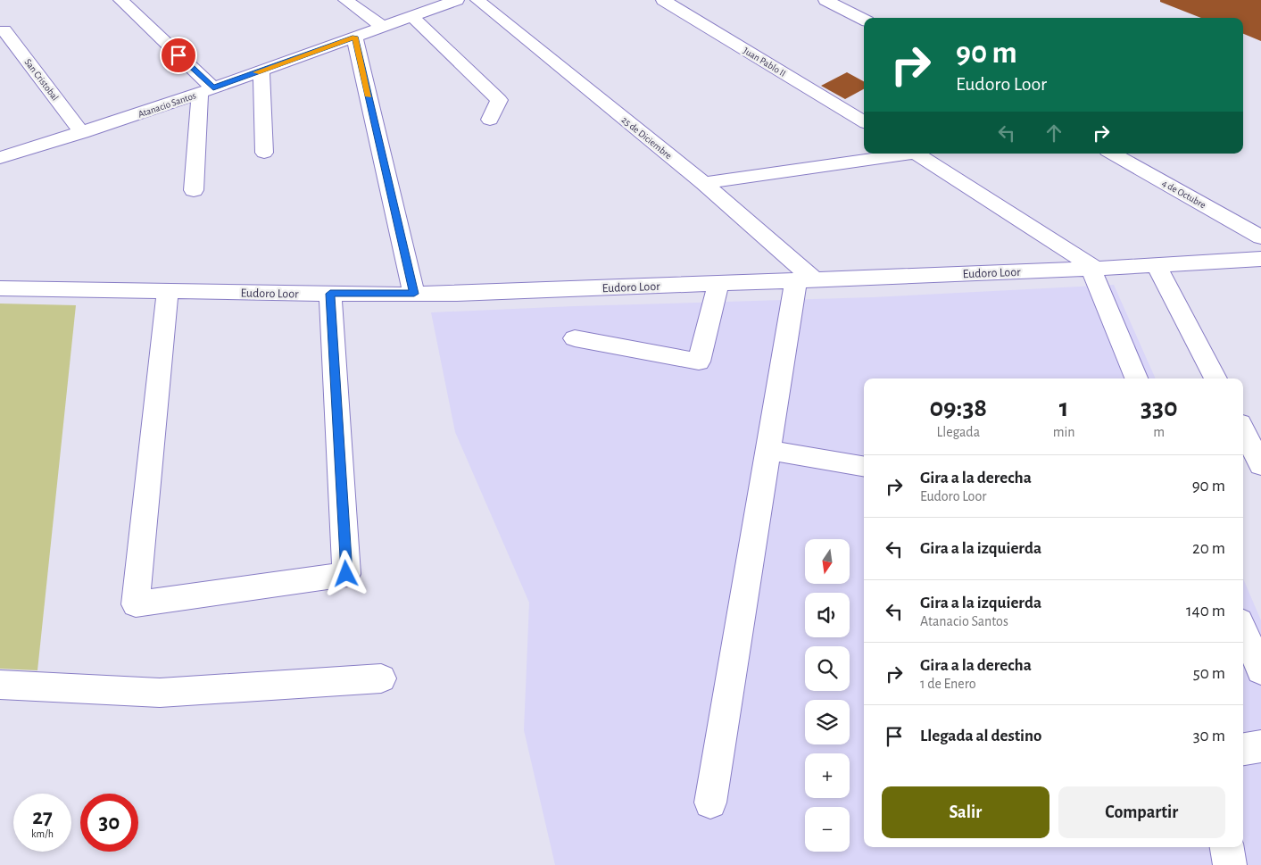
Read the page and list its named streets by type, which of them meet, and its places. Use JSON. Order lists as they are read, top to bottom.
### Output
{
  "streets": {
    "street": [
      "Juan Pablo II",
      "San Cristobal",
      "Atanacio Santos",
      "25 de Diciembre",
      "4 de Octubre",
      "Eudoro Loor"
    ]
  },
  "crossings": [
    ["San Cristobal", "Atanacio Santos"],
    ["25 de Diciembre", "Eudoro Loor"]
  ],
  "north": "bottom",
  "page": {
    "turn": ["90 m", "Eudoro Loor"],
    "eta": [
      "09:38",
      "Llegada",
      "1",
      "min",
      "330",
      "m"
    ],
    "list": [
      {
        "name": "Gira a la derecha",
        "note": "Eudoro Loor",
        "value": "90 m"
      },
      {
        "name": "Gira a la izquierda",
        "value": "20 m"
      },
      {
        "name": "Gira a la izquierda",
        "note": "Atanacio Santos",
        "value": "140 m"
      },
      {
        "name": "Gira a la derecha",
        "note": "1 de Enero",
        "value": "50 m"
      },
      {
        "name": "Llegada al destino",
        "value": "30 m"
      }
    ],
    "map_buttons": ["+", "−"],
    "buttons": ["Salir", "Compartir"],
    "speed": "27 km/h",
    "limit": "30"
  }
}
